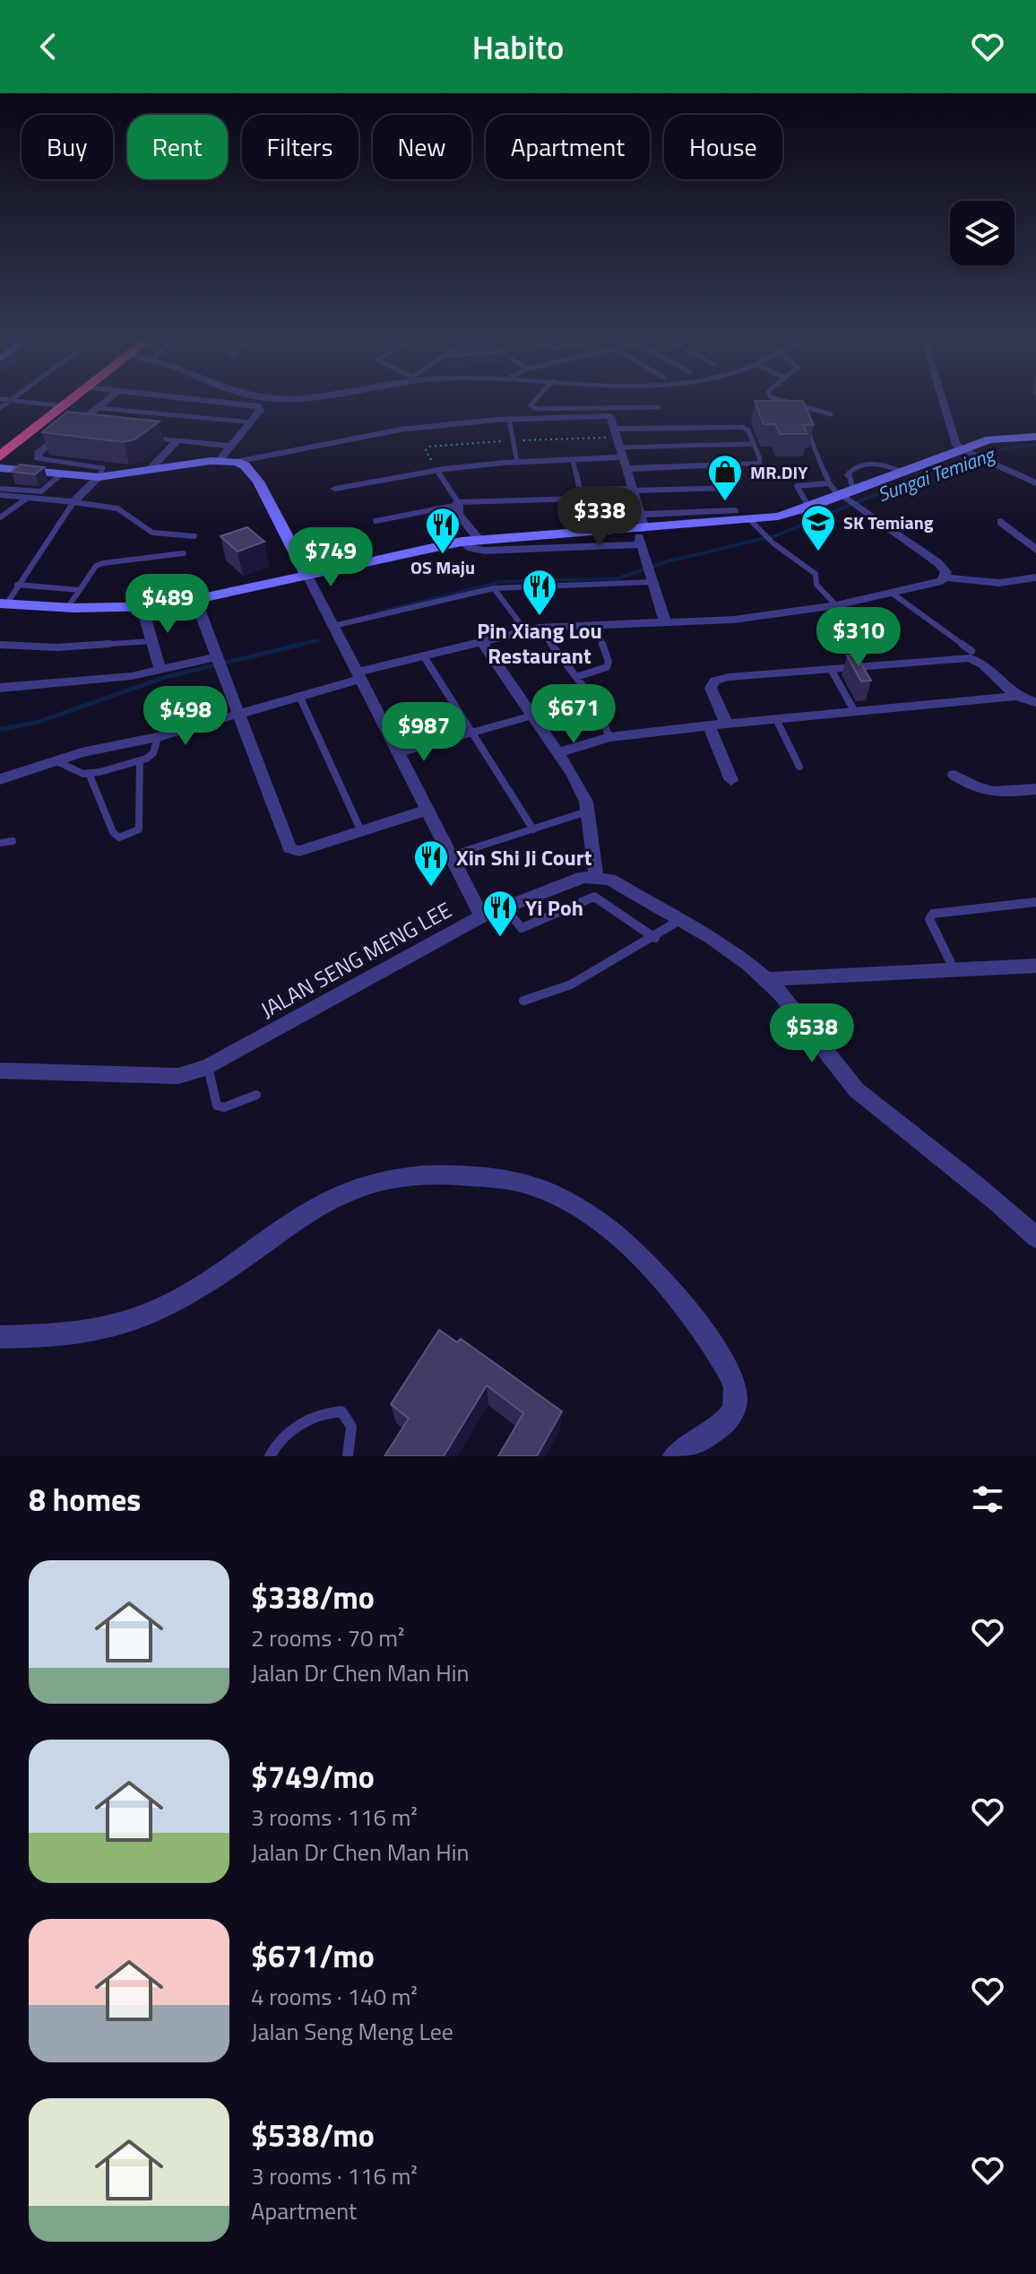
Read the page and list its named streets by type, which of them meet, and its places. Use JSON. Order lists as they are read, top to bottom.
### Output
{
  "streets": {
    "street": ["JALAN SENG MENG LEE"]
  },
  "water": ["Sungai Temiang"],
  "places": {
    "shop": ["MR.DIY"],
    "school or university": ["SK Temiang"],
    "restaurant": [
      "OS Maju",
      "Pin Xiang Lou Restaurant",
      "Xin Shi Ji Court",
      "Yi Poh"
    ]
  },
  "page": {
    "header": "Habito",
    "chip": [
      "Buy",
      "Rent",
      "Filters",
      "New",
      "Apartment",
      "House"
    ],
    "price": [
      "$338",
      "$749",
      "$489",
      "$310",
      "$671",
      "$498",
      "$987",
      "$538"
    ],
    "heading": "8 homes",
    "list": [
      {
        "name": "$338/mo",
        "note": "2 rooms · 70 m² · Jalan Dr Chen Man Hin"
      },
      {
        "name": "$749/mo",
        "note": "3 rooms · 116 m² · Jalan Dr Chen Man Hin"
      },
      {
        "name": "$671/mo",
        "note": "4 rooms · 140 m² · Jalan Seng Meng Lee"
      },
      {
        "name": "$538/mo",
        "note": "3 rooms · 116 m² · Apartment"
      }
    ]
  }
}
